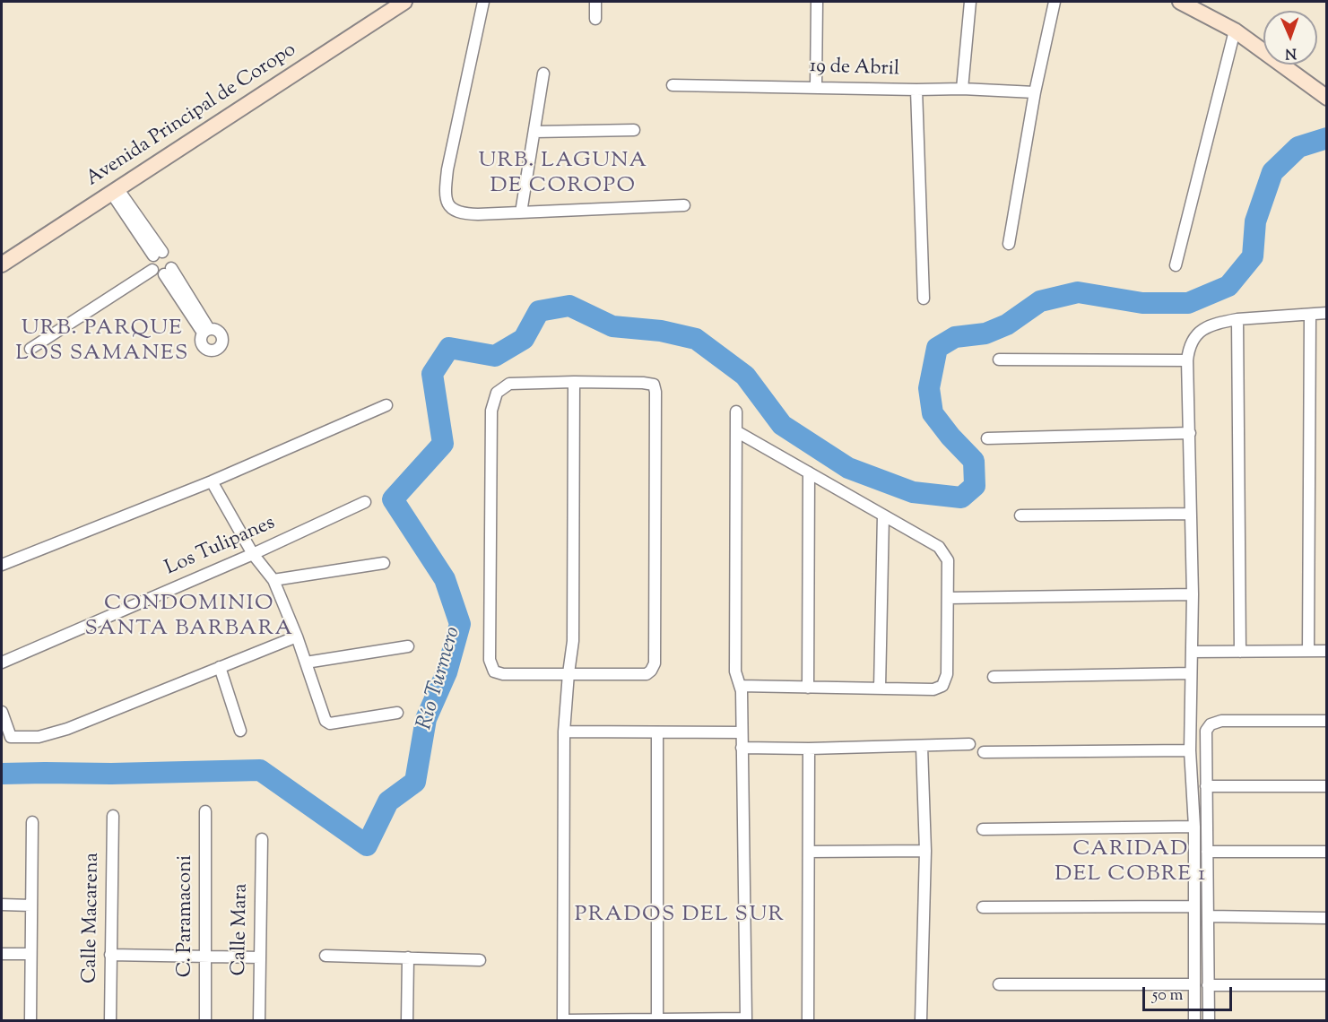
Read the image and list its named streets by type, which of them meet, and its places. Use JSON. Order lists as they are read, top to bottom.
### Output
{
  "streets": {
    "street": [
      "19 de Abril",
      "Avenida Principal de Coropo",
      "Los Tulipanes",
      "C. Paramaconi",
      "Calle Macarena",
      "Calle Mara"
    ]
  },
  "districts": [
    "URB. LAGUNA DE COROPO",
    "URB. PARQUE LOS SAMANES",
    "CONDOMINIO SANTA BARBARA",
    "CARIDAD DEL COBRE 1",
    "PRADOS DEL SUR"
  ],
  "water": ["Río Turmero"],
  "scale_bar": "50 m",
  "north": "bottom"
}
